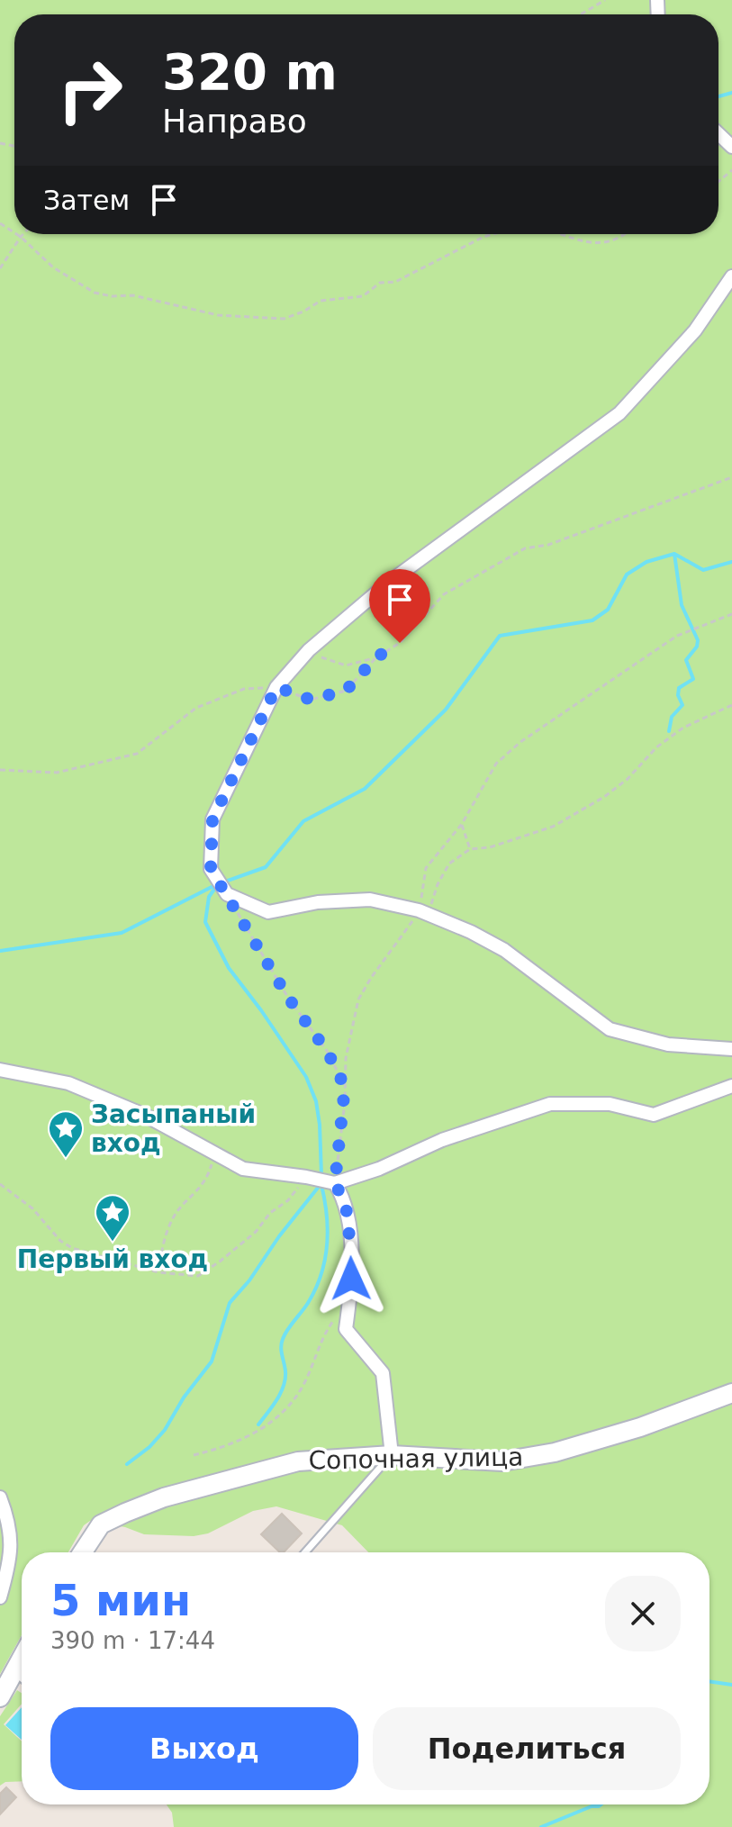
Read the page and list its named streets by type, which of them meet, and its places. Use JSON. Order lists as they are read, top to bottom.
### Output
{
  "streets": {
    "main road": ["Сопочная улица"]
  },
  "places": {
    "place": ["Засыпаный вход", "Первый вход"]
  },
  "page": {
    "turn": ["320 m", "Направо"],
    "then": "Затем",
    "heading": ["5 мин", "390 m · 17:44"],
    "buttons": ["Выход", "Поделиться"]
  }
}
